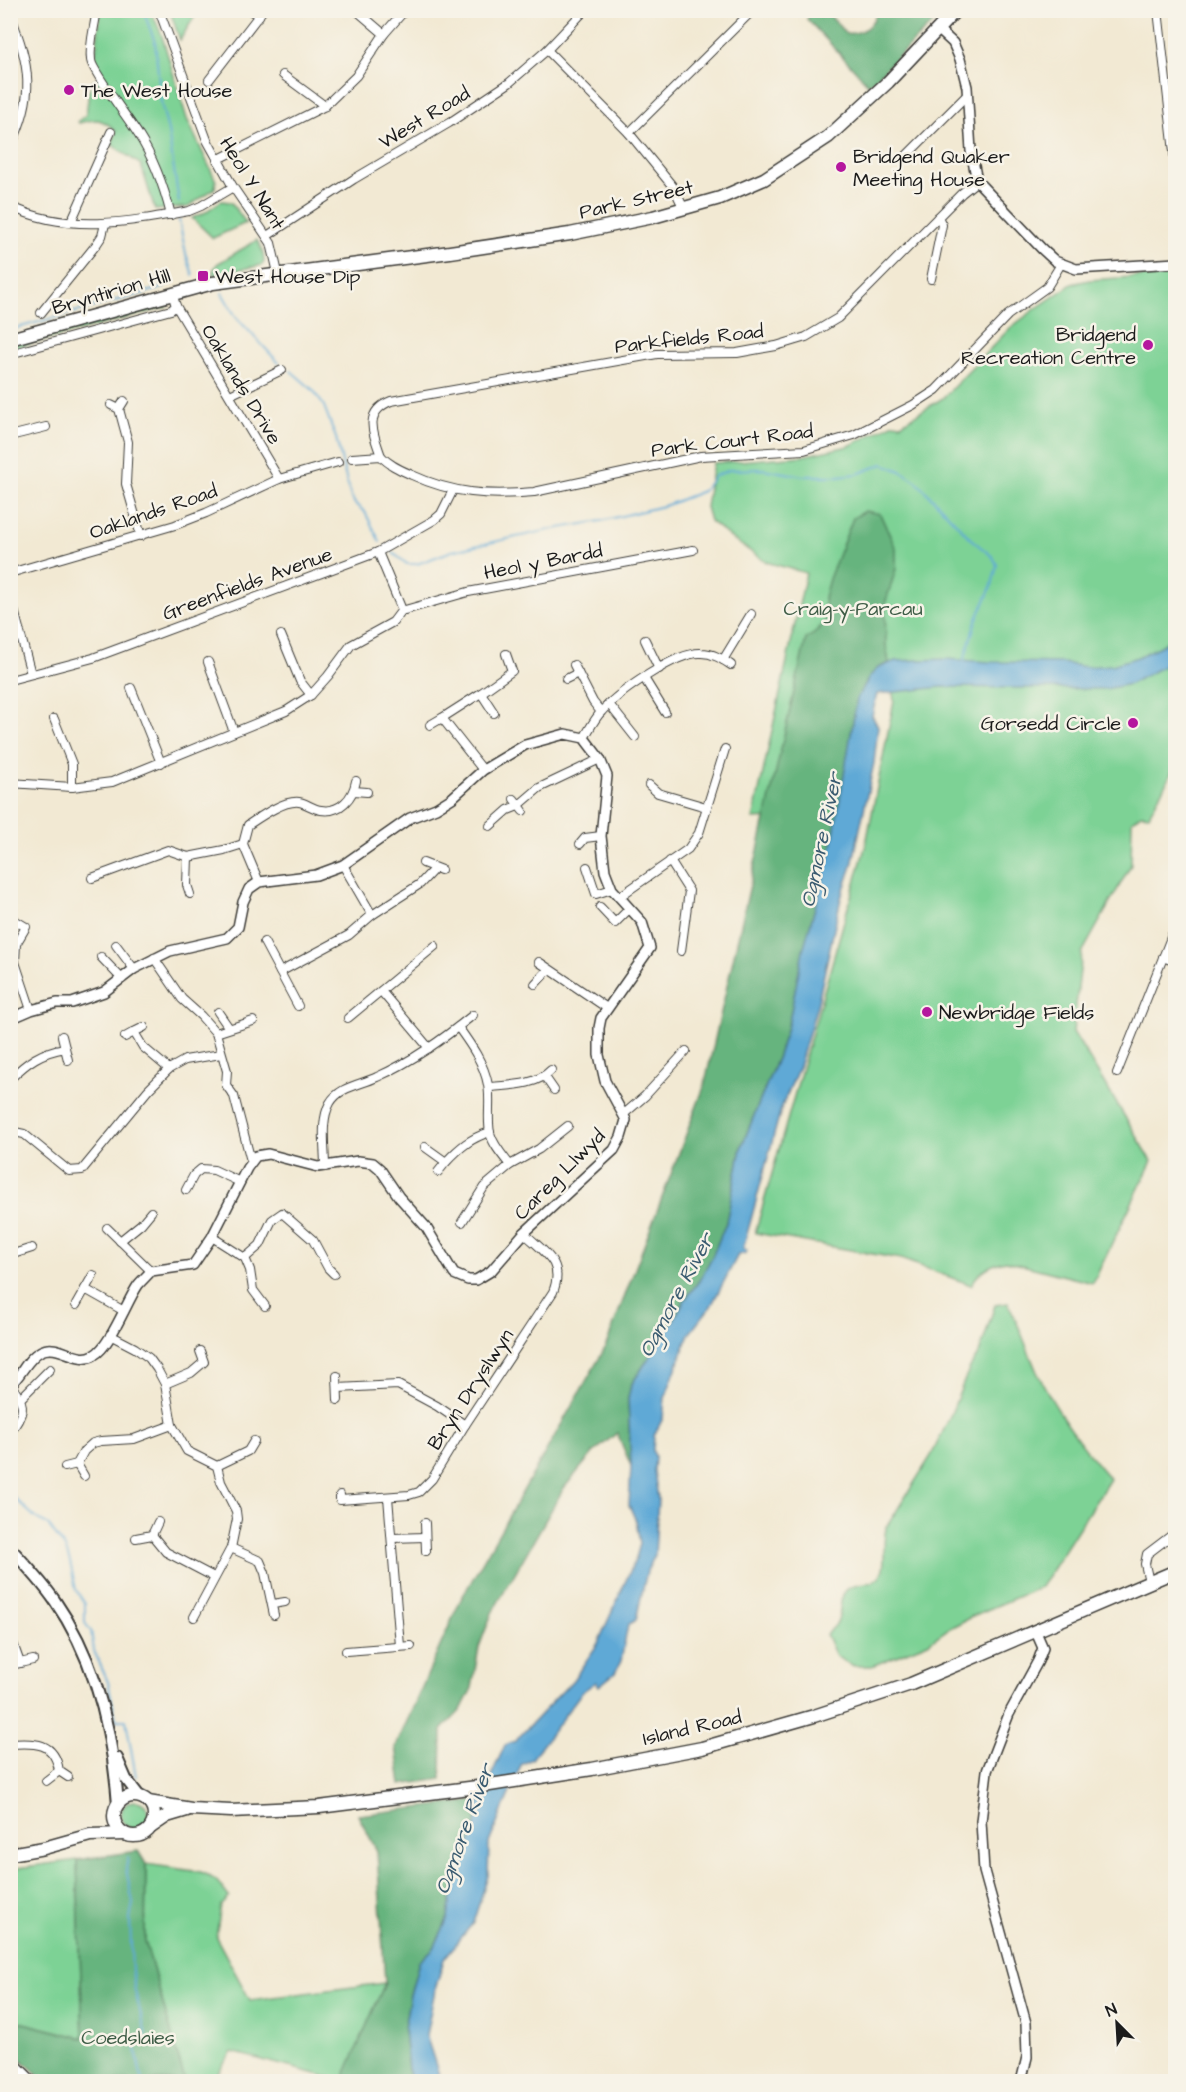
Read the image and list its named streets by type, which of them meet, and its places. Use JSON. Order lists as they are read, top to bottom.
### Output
{
  "streets": {
    "main road": ["Park Street", "Bryntirion Hill", "Island Road"],
    "street": [
      "West Road",
      "Heol Y Nant",
      "Parkfields Road",
      "Oaklands Drive",
      "Park Court Road",
      "Oaklands Road",
      "Heol y Bardd",
      "Greenfields Avenue",
      "Careg Llwyd",
      "Bryn Dryslwyn"
    ]
  },
  "crossings": [
    ["West Road", "Heol Y Nant"],
    ["Heol Y Nant", "Park Street"],
    ["Park Street", "Bryntirion Hill"],
    ["Bryntirion Hill", "Oaklands Drive"],
    ["Parkfields Road", "Park Court Road"],
    ["Oaklands Drive", "Oaklands Road"],
    ["Park Court Road", "Greenfields Avenue"],
    ["Careg Llwyd", "Bryn Dryslwyn"]
  ],
  "water": ["Ogmore River"],
  "parks": ["Craig-y-Parcau", "Coedslaies"],
  "places": {
    "other": [
      "The West House",
      "Bridgend Quaker Meeting House",
      "Bridgend Recreation Centre",
      "Gorsedd Circle",
      "Newbridge Fields"
    ],
    "transit": ["West House Dip"]
  },
  "north": "top left"
}
